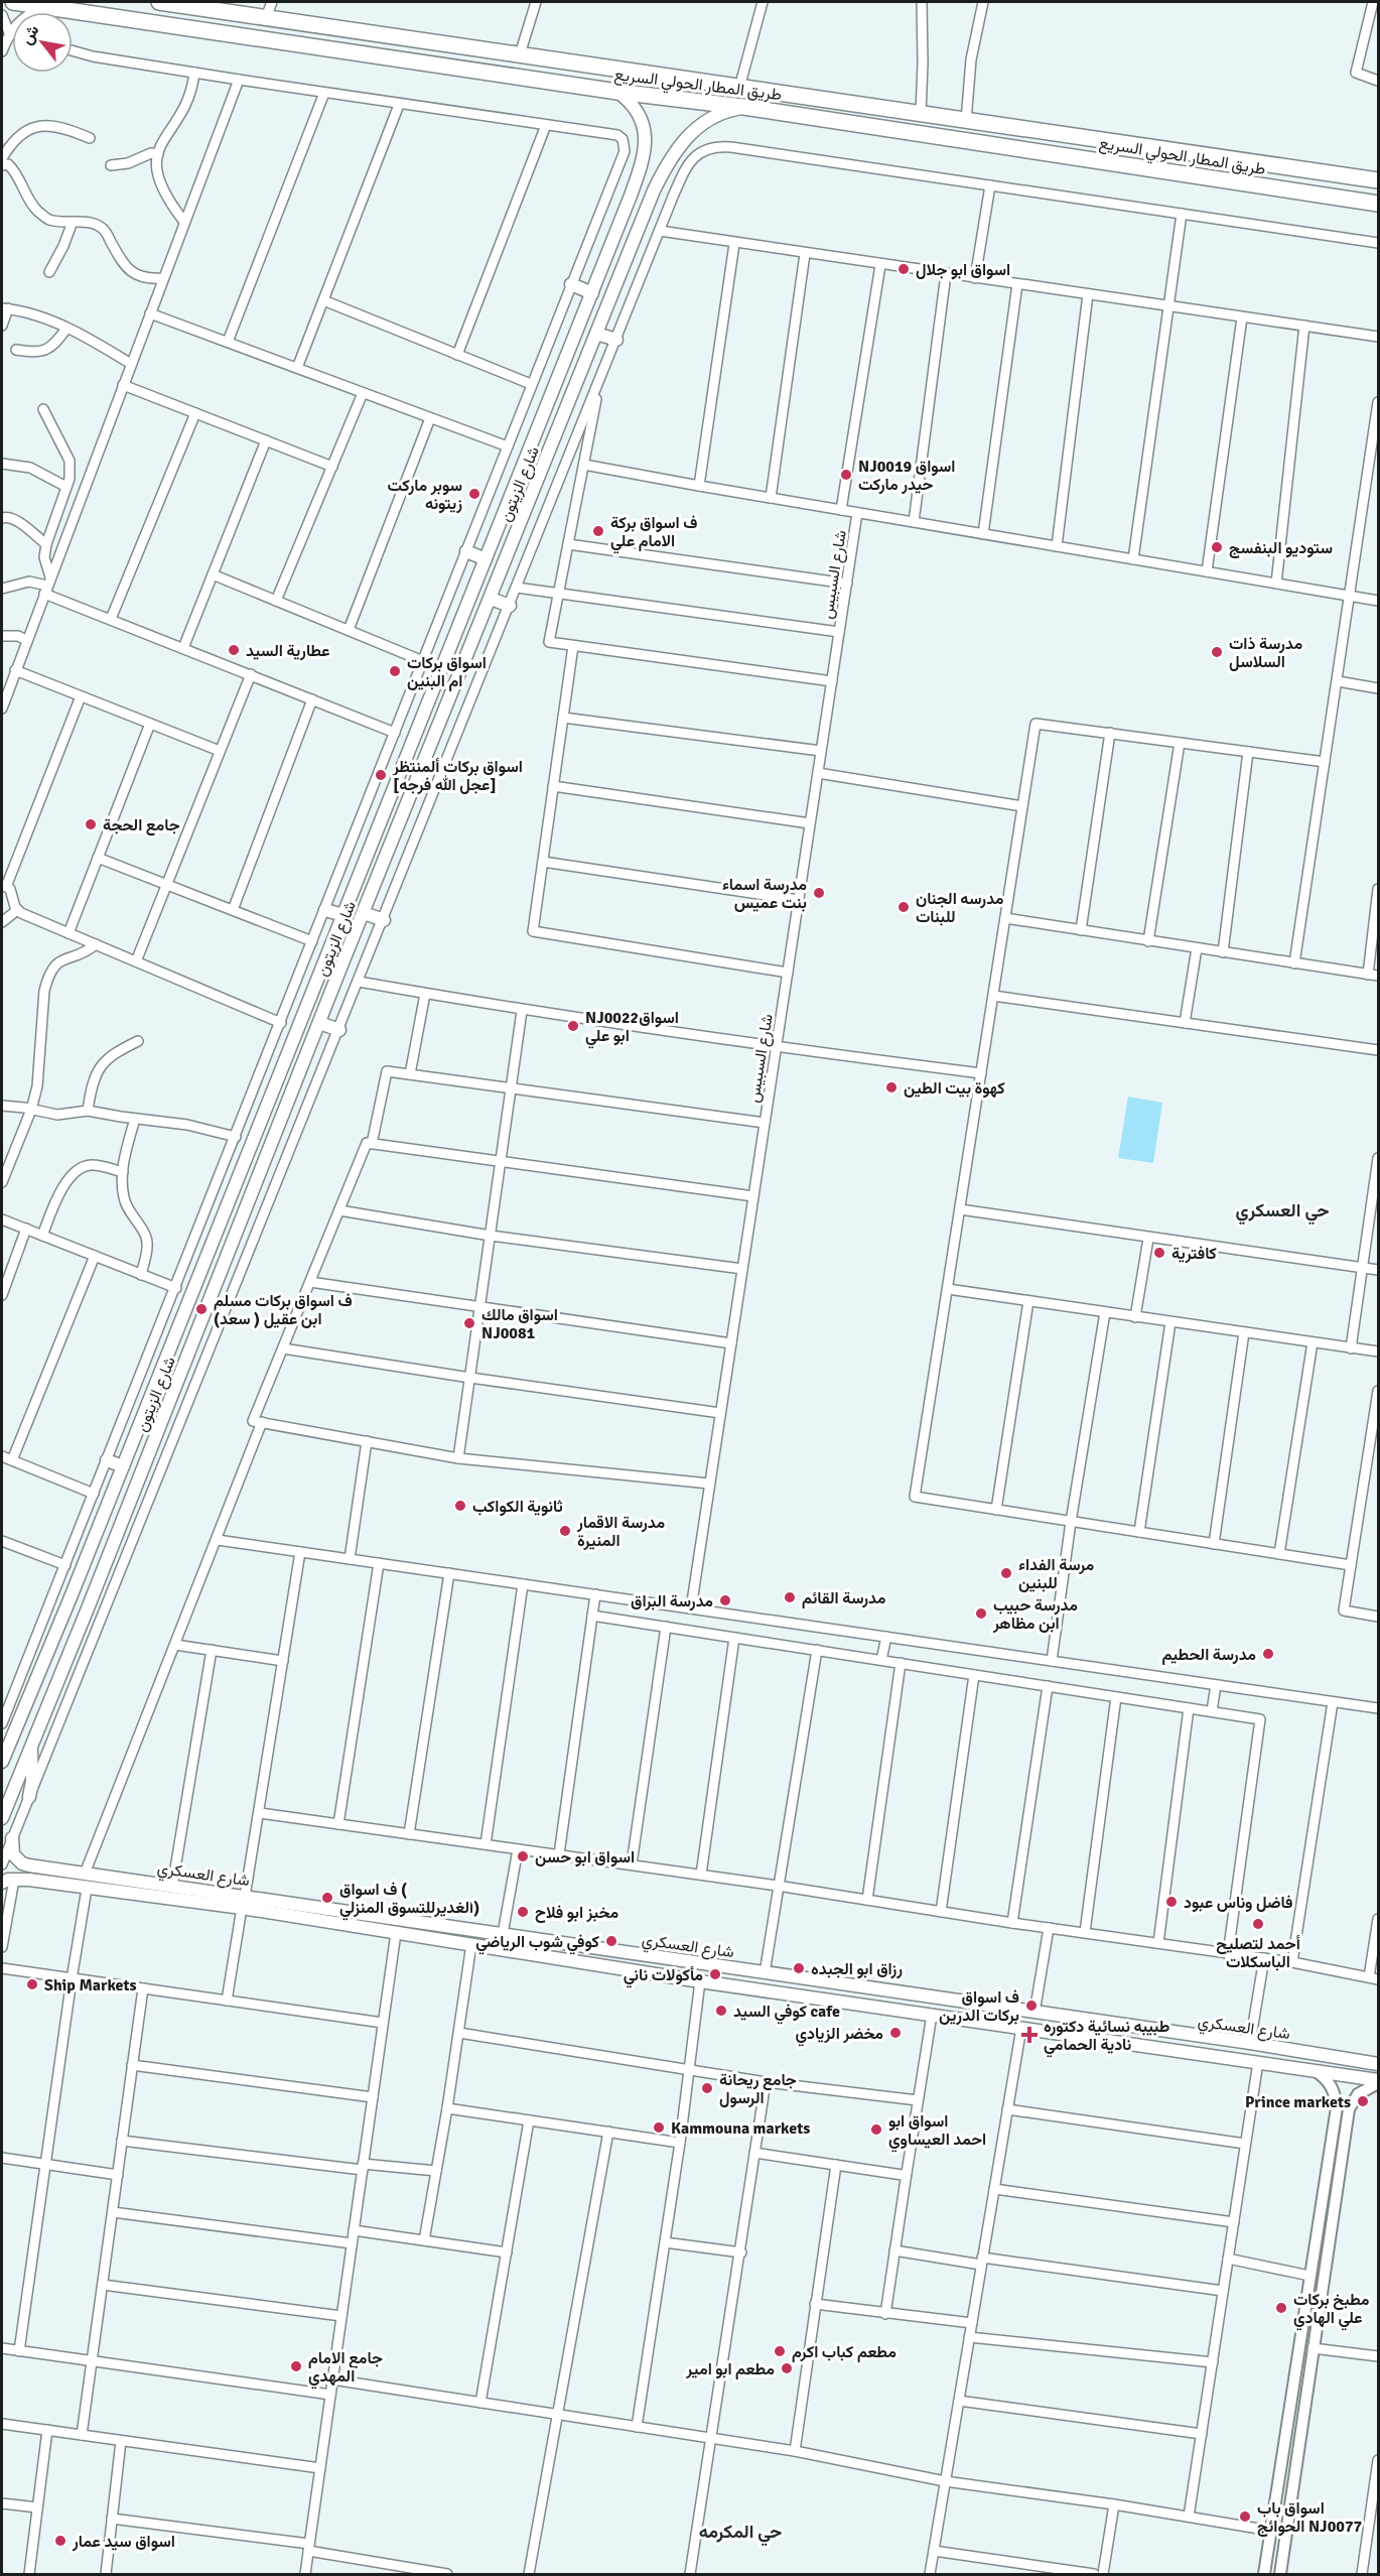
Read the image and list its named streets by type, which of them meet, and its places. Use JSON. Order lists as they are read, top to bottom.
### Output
{
  "streets": {
    "highway": ["طريق المطار الحولي السريع"],
    "main road": ["شارع الزيتون", "شارع العسكري"],
    "street": ["شارع السبيس"]
  },
  "crossings": [
    ["طريق المطار الحولي السريع", "شارع الزيتون"]
  ],
  "districts": ["حي العسكري", "حي المكرمه"],
  "places": {
    "other": [
      "اسواق ابو جلال",
      "NJ0019 اسواق حيدر ماركت",
      "سوبر ماركت زيتونه",
      "ف اسواق بركة الامام علي",
      "ستوديو البنفسج",
      "عطارية السيد",
      "مدرسة ذات السلاسل",
      "اسواق بركات ام البنين",
      "اسواق بركات ألمنتظر [عجل الله فرجه]",
      "جامع الحجة",
      "مدرسة اسماء بنت عميس",
      "مدرسه الجنان للبنات",
      "NJ0022اسواق ابو علي",
      "كهوة بيت الطين",
      "كافترية",
      "ف اسواق بركات مسلم ابن عقيل ( سعد)",
      "اسواق مالك NJ0081",
      "ثانوية الكواكب",
      "مدرسة الاقمار المنيرة",
      "مرسة الفداء للبنين",
      "مدرسة القائم",
      "مدرسة البراق",
      "مدرسة حبيب ابن مظاهر",
      "مدرسة الحطيم",
      "اسواق ابو حسن",
      "ف اسواق ( الغديرللتسوق المنزلي)",
      "فاضل وناس عبود",
      "مخبز ابو فلاح",
      "أحمد لتصليح الباسكلات",
      "كوفي شوب الرياضي",
      "رزاق ابو الجبده",
      "مأكولات ناني",
      "Ship Markets",
      "ف اسواق بركات الدرين",
      "كوفي السيد cafe",
      "مخضر الزيادي",
      "جامع ريحانة الرسول",
      "Prince markets",
      "Kammouna markets",
      "اسواق ابو احمد العيساوي",
      "مطبخ بركات علي الهادي",
      "مطعم كباب اكرم",
      "جامع الامام المهدي",
      "مطعم ابو امير",
      "اسواق باب الحوائج NJ0077",
      "اسواق سيد عمار"
    ],
    "health": ["طبيبه نسائية دكتوره نادية الحمامي"]
  },
  "north": "top left"
}
